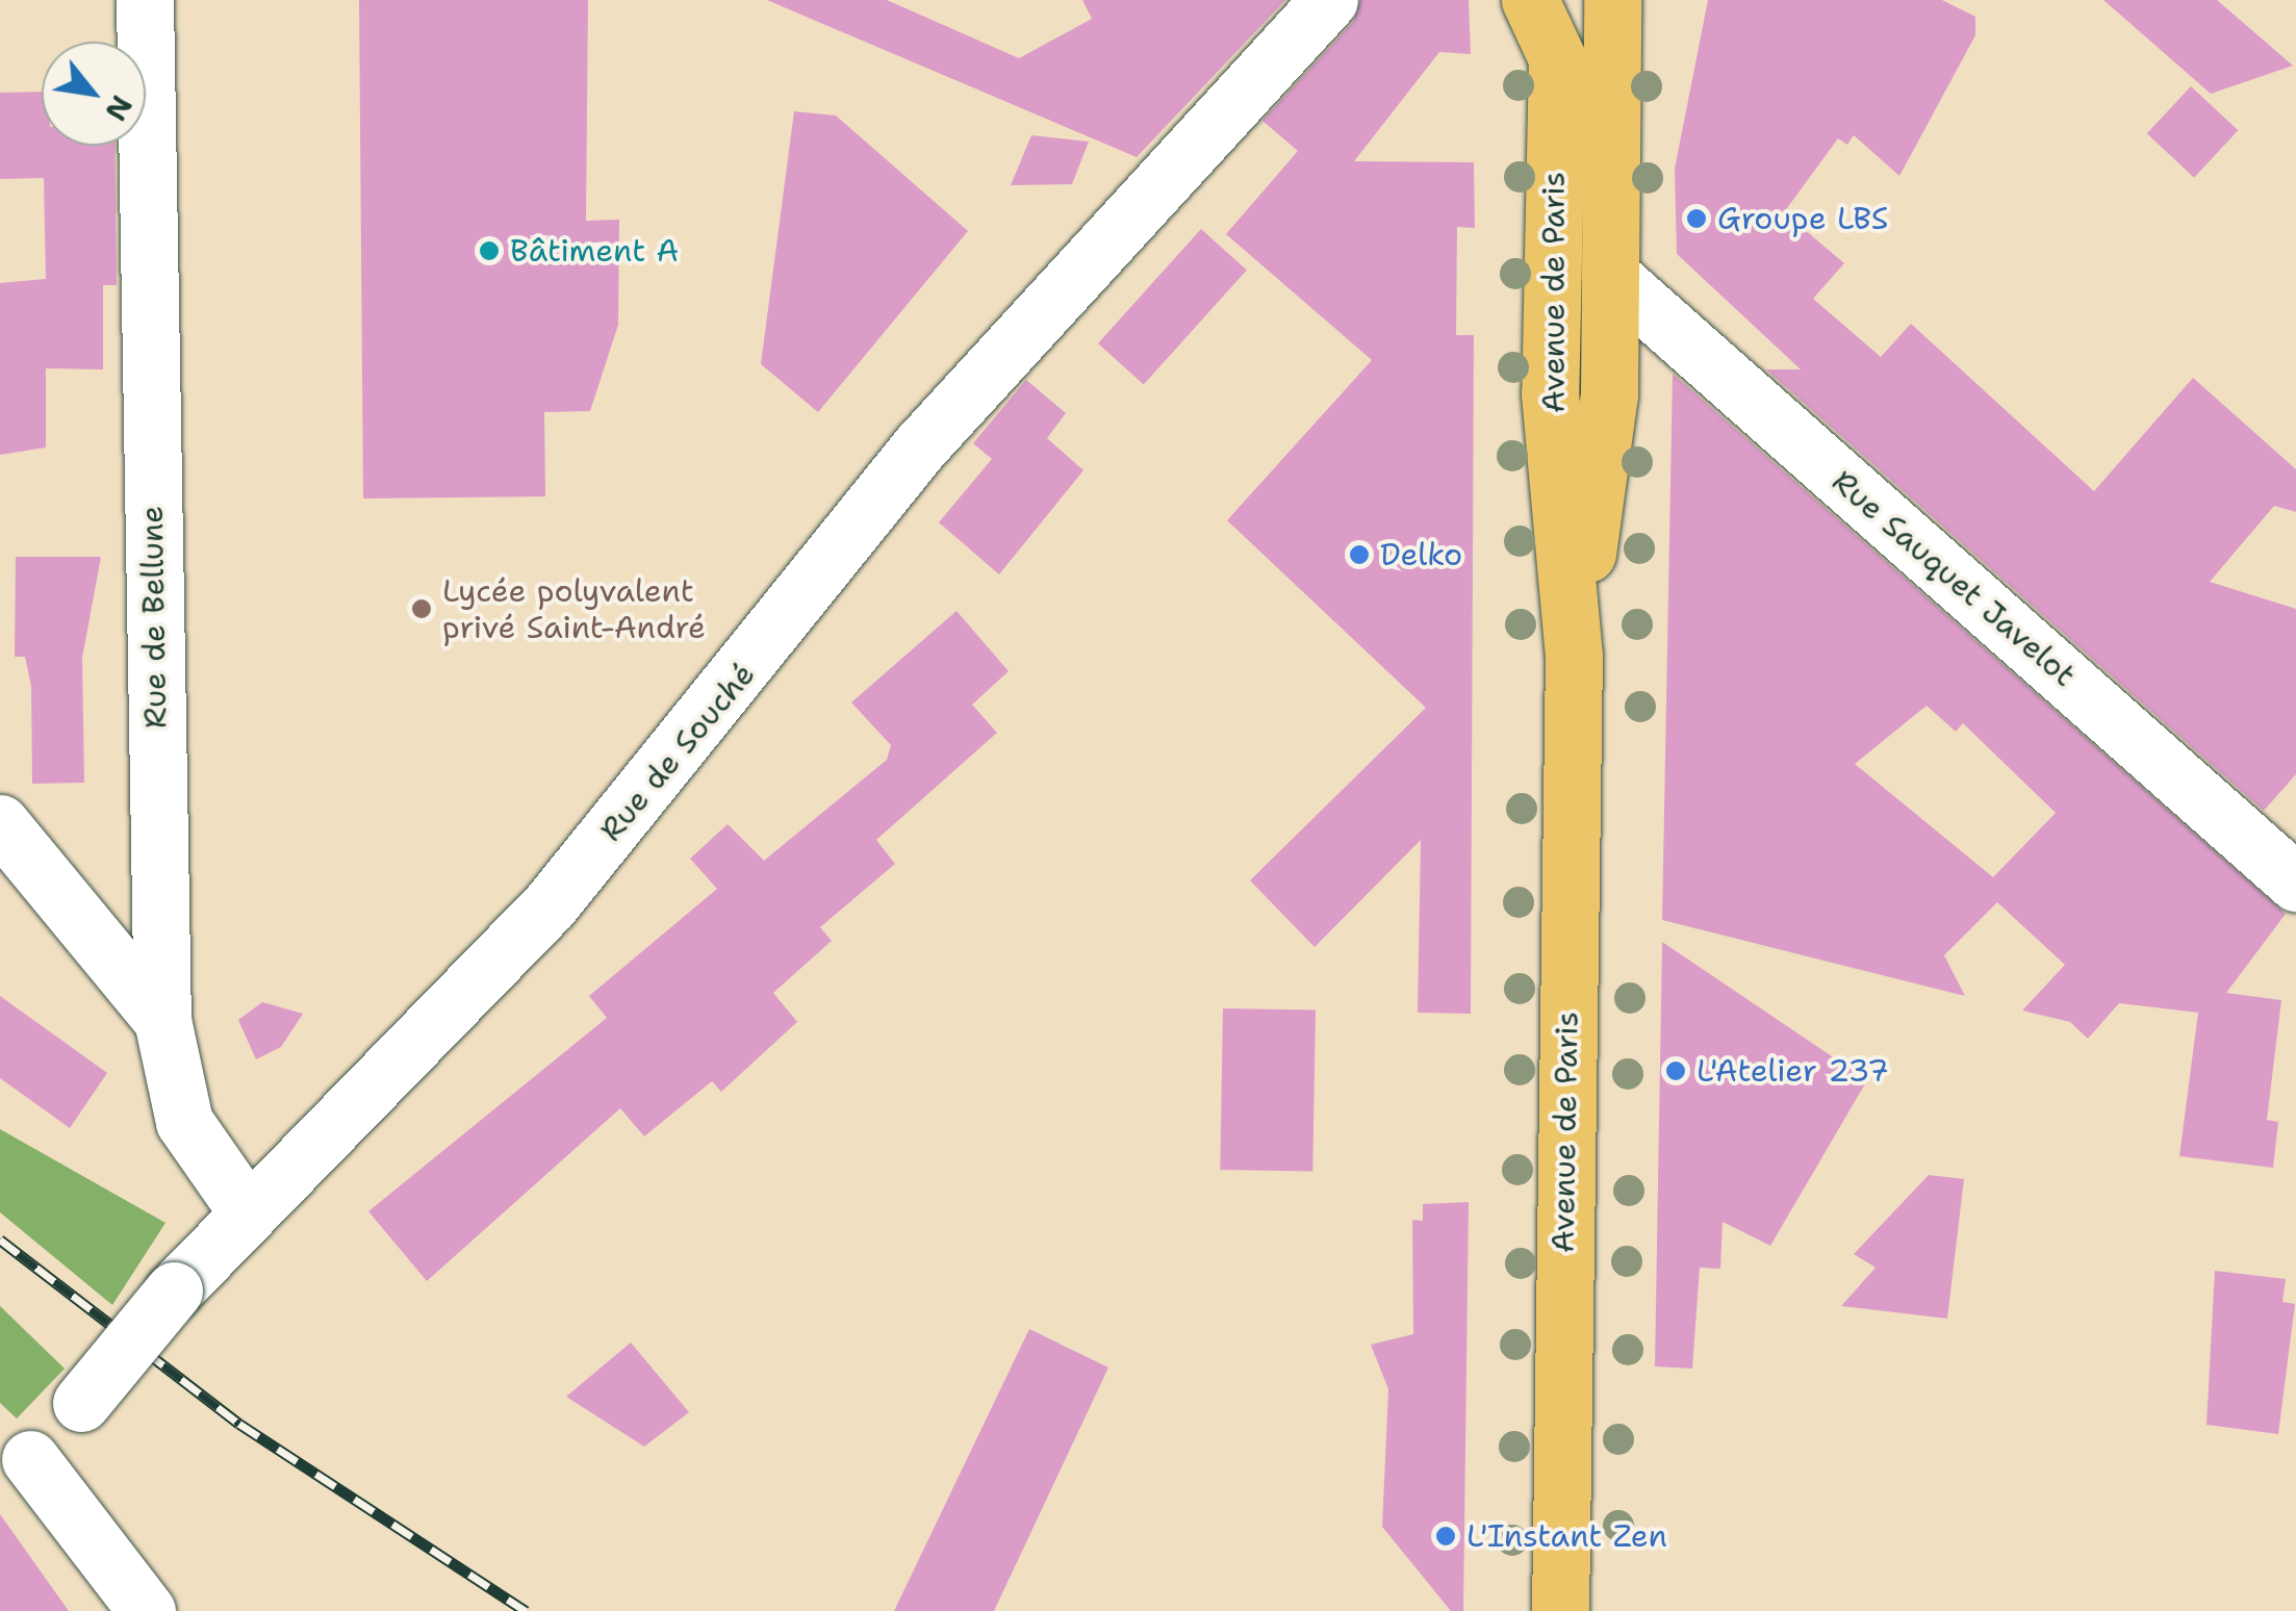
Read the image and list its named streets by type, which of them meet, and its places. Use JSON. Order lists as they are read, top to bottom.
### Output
{
  "streets": {
    "main road": ["Avenue de Paris"],
    "street": ["Rue Sauquet Javelot", "Rue de Bellune", "Rue de Souché"]
  },
  "crossings": [
    ["Avenue de Paris", "Rue Sauquet Javelot"],
    ["Rue de Bellune", "Rue de Souché"]
  ],
  "places": [
    "Groupe LBS",
    "Bâtiment A",
    "Delko",
    "Lycée polyvalent privé Saint-André",
    "L'Atelier 237",
    "L'Instant Zen"
  ],
  "north": "bottom right"
}
